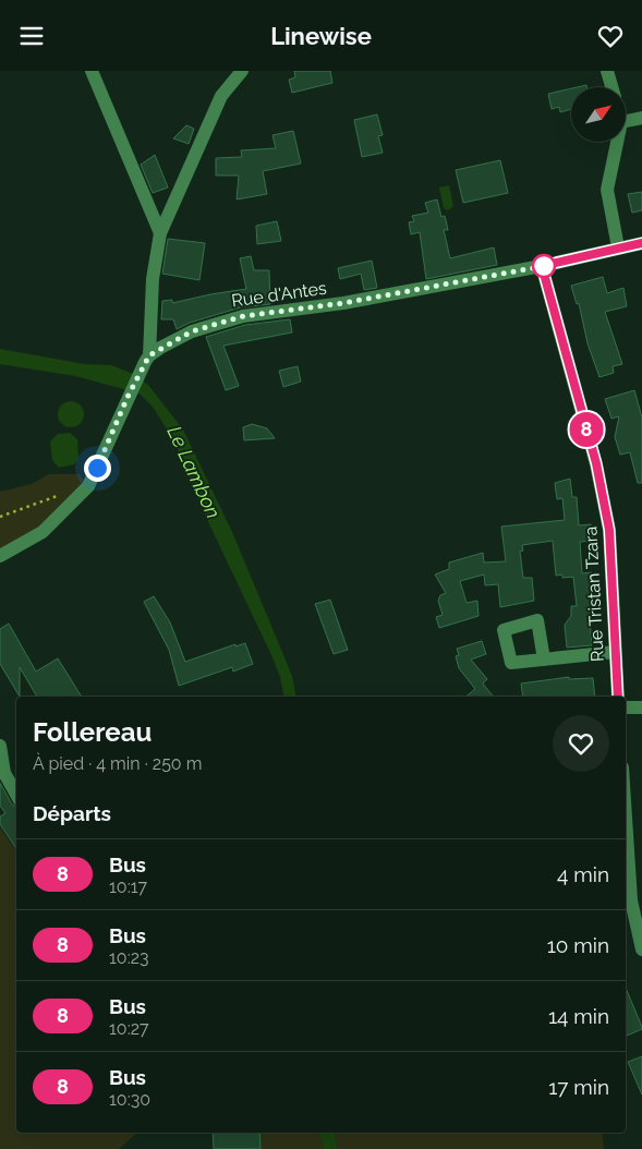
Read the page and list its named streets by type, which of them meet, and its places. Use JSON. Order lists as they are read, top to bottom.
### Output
{
  "streets": {
    "street": ["Rue d'Antes", "Rue Tristan Tzara"]
  },
  "crossings": [
    ["Rue d'Antes", "Rue Tristan Tzara"]
  ],
  "water": ["Le Lambon"],
  "lines": ["bus line 8"],
  "north": "top right",
  "page": {
    "header": "Linewise",
    "on_map": "8",
    "heading": [
      ["Follereau", "À pied · 4 min · 250 m"],
      "Départs"
    ],
    "list": [
      {
        "mark": "8",
        "name": "Bus",
        "note": "10:17",
        "value": "4 min"
      },
      {
        "mark": "8",
        "name": "Bus",
        "note": "10:23",
        "value": "10 min"
      },
      {
        "mark": "8",
        "name": "Bus",
        "note": "10:27",
        "value": "14 min"
      },
      {
        "mark": "8",
        "name": "Bus",
        "note": "10:30",
        "value": "17 min"
      }
    ]
  }
}
